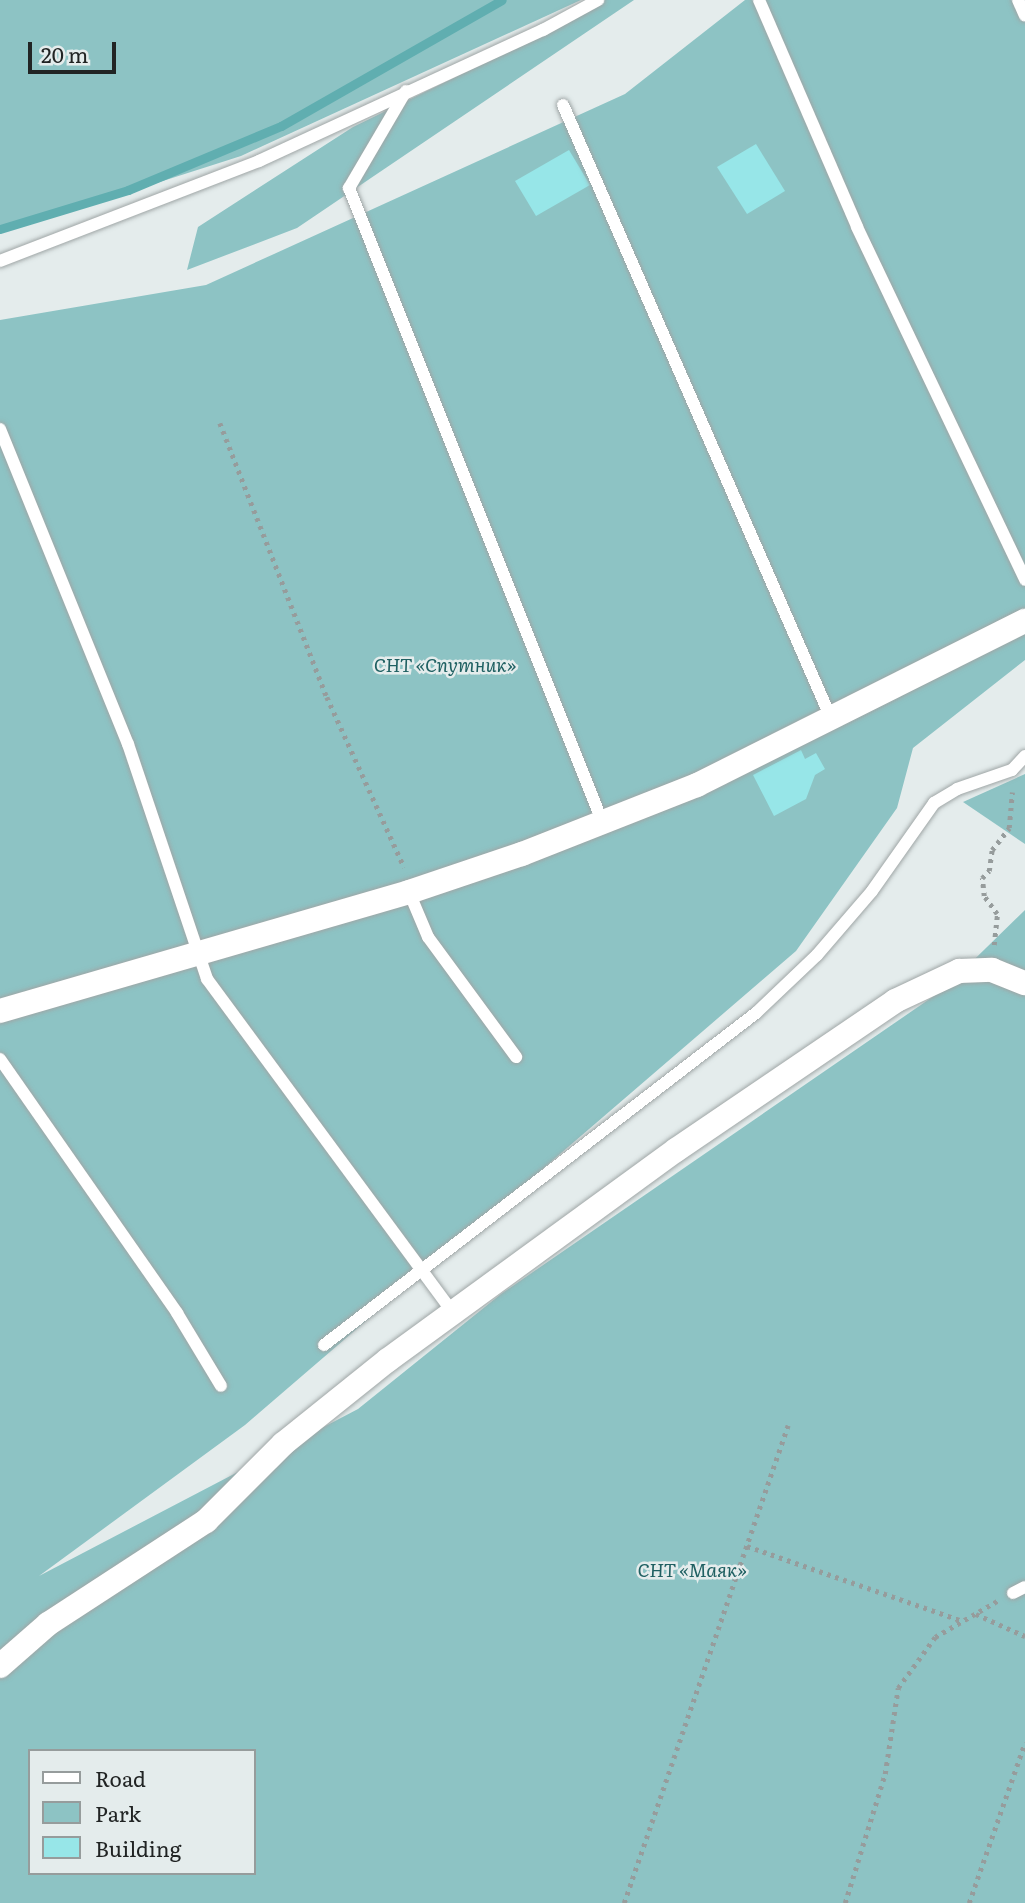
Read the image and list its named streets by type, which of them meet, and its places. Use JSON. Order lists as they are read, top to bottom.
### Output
{
  "parks": ["СНТ «Спутник»", "СНТ «Маяк»"],
  "legend": ["Road", "Park", "Building"],
  "scale_bar": "20 m"
}
